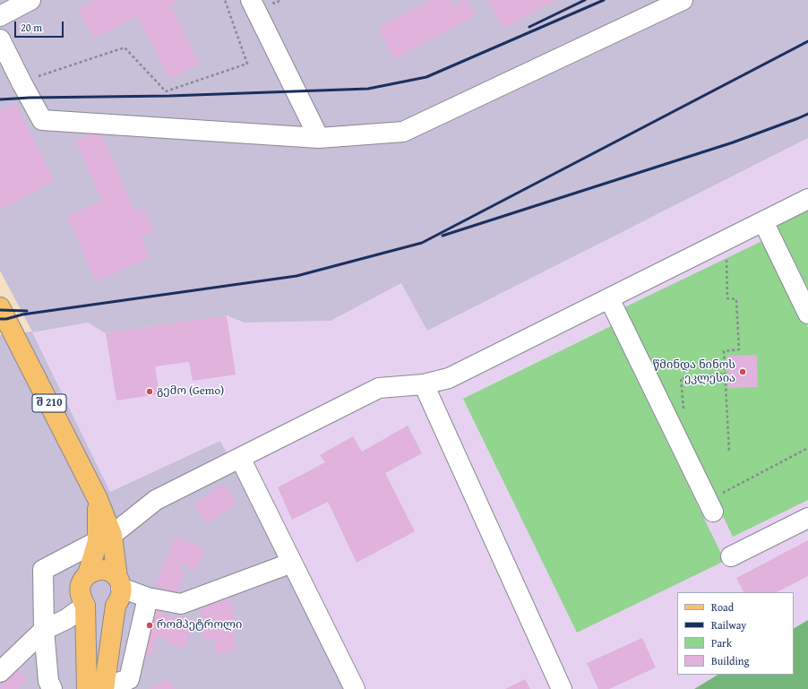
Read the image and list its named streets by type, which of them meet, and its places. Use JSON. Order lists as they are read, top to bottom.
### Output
{
  "streets": {
    "main road": ["შ 210"]
  },
  "places": ["წმინდა ნინოს ეკლესია", "გემო (Gemo)", "რომპეტროლი"],
  "legend": [
    "Road",
    "Railway",
    "Park",
    "Building"
  ],
  "scale_bar": "20 m"
}
